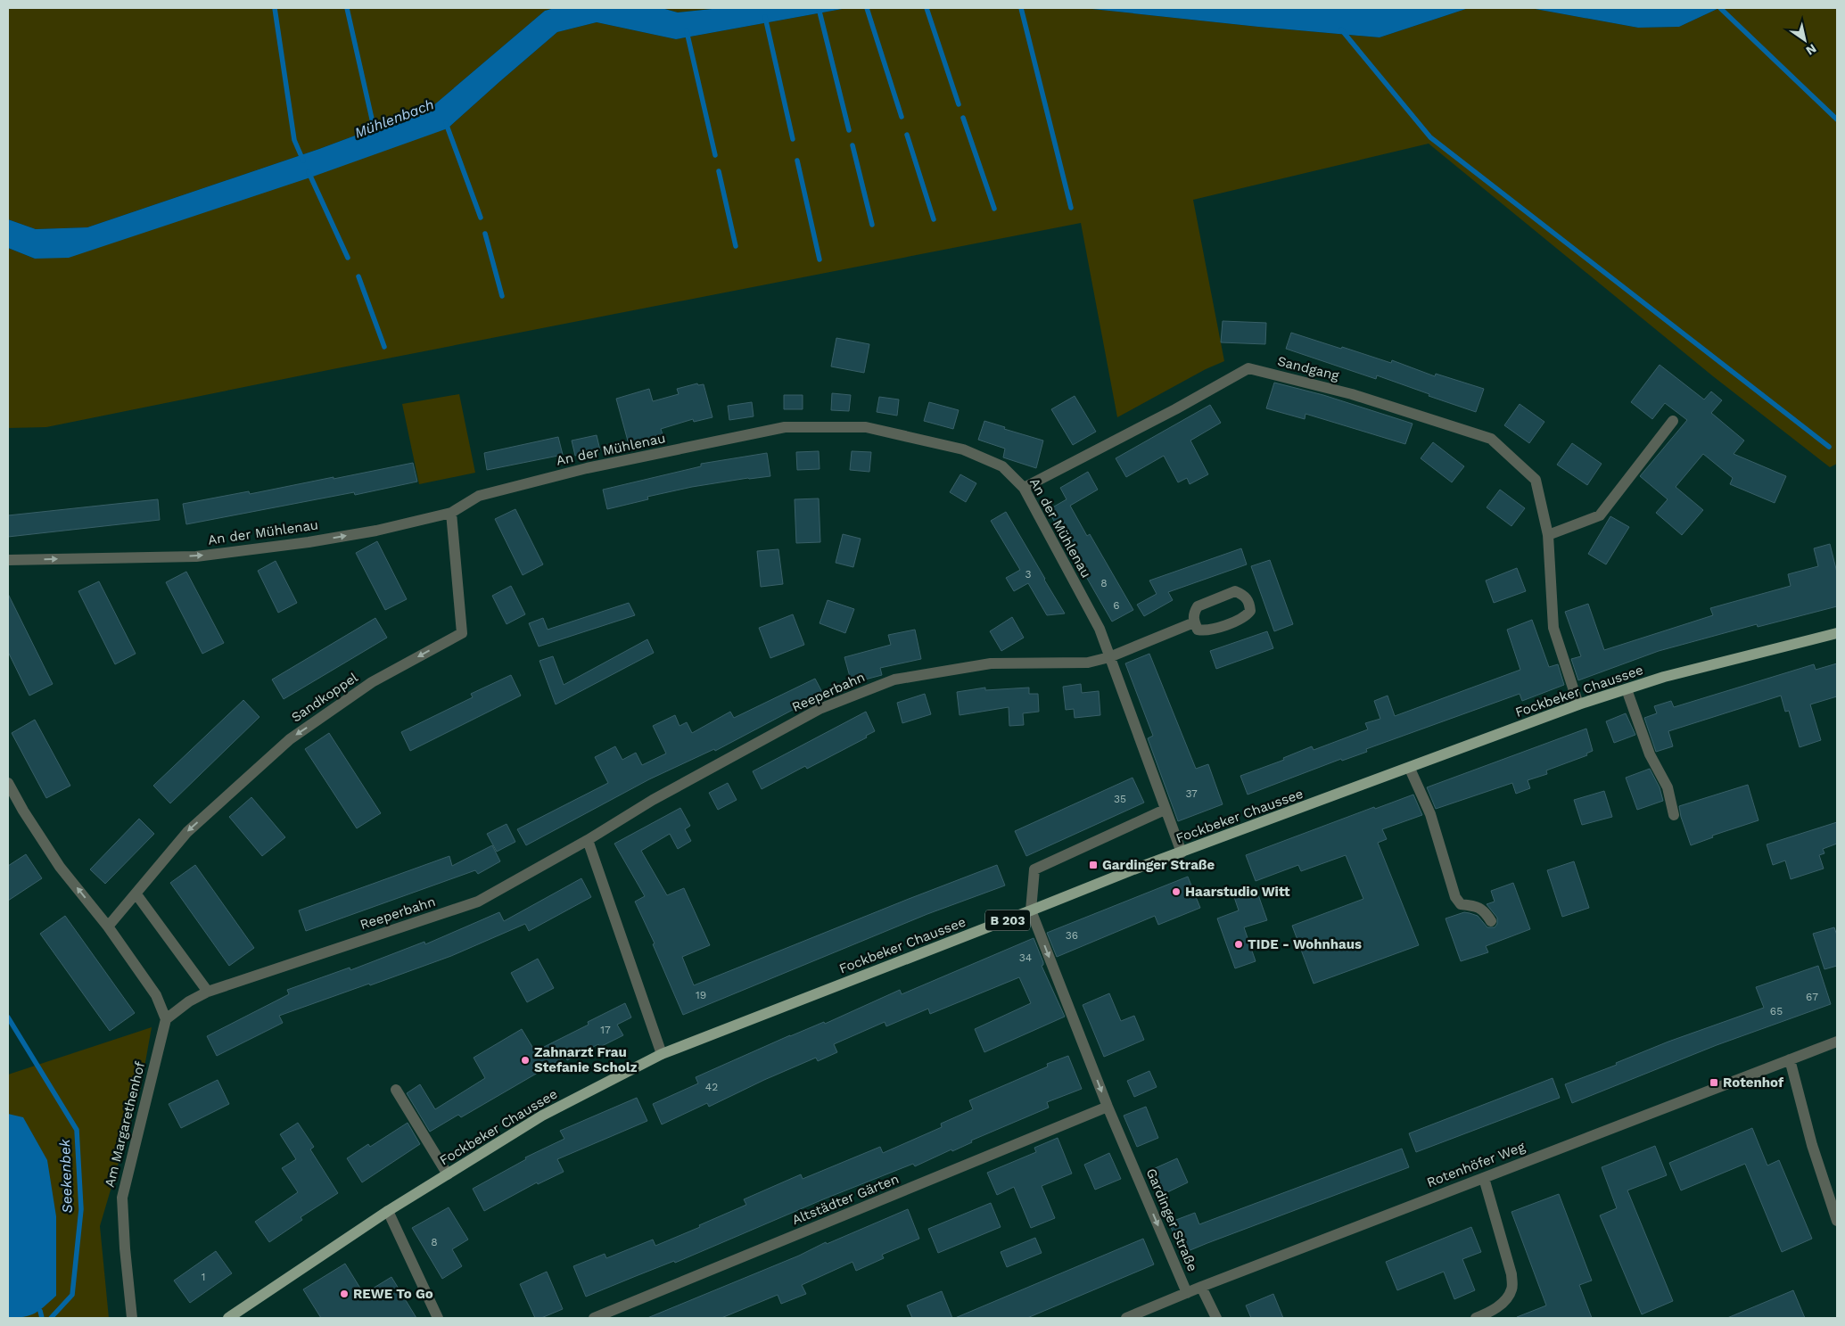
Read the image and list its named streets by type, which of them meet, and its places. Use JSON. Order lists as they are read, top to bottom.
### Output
{
  "streets": {
    "main road": ["Fockbeker Chaussee", "B 203"],
    "street": [
      "Sandgang",
      "An der Mühlenau",
      "Reeperbahn",
      "Sandkoppel",
      "Am Margarethenhof",
      "Rotenhöfer Weg",
      "Altstädter Gärten",
      "Gardinger Straße"
    ]
  },
  "crossings": [
    ["Sandgang", "An der Mühlenau"],
    ["Sandgang", "Fockbeker Chaussee"],
    ["An der Mühlenau", "Fockbeker Chaussee"],
    ["An der Mühlenau", "Reeperbahn"],
    ["An der Mühlenau", "Sandkoppel"],
    ["Fockbeker Chaussee", "Gardinger Straße"],
    ["Rotenhöfer Weg", "Gardinger Straße"],
    ["Altstädter Gärten", "Gardinger Straße"]
  ],
  "one_way": ["Sandkoppel", "Gardinger Straße"],
  "water": ["Mühlenbach", "Seekenbek"],
  "places": {
    "transit": ["Gardinger Straße", "Rotenhof"],
    "other": [
      "Haarstudio Witt",
      "TIDE - Wohnhaus",
      "Zahnarzt Frau Stefanie Scholz",
      "REWE To Go"
    ]
  },
  "house_numbers": [
    "3",
    "8",
    "6",
    "37",
    "35",
    "36",
    "34",
    "19",
    "67",
    "65",
    "17",
    "42",
    "8",
    "1"
  ],
  "north": "bottom right"
}
